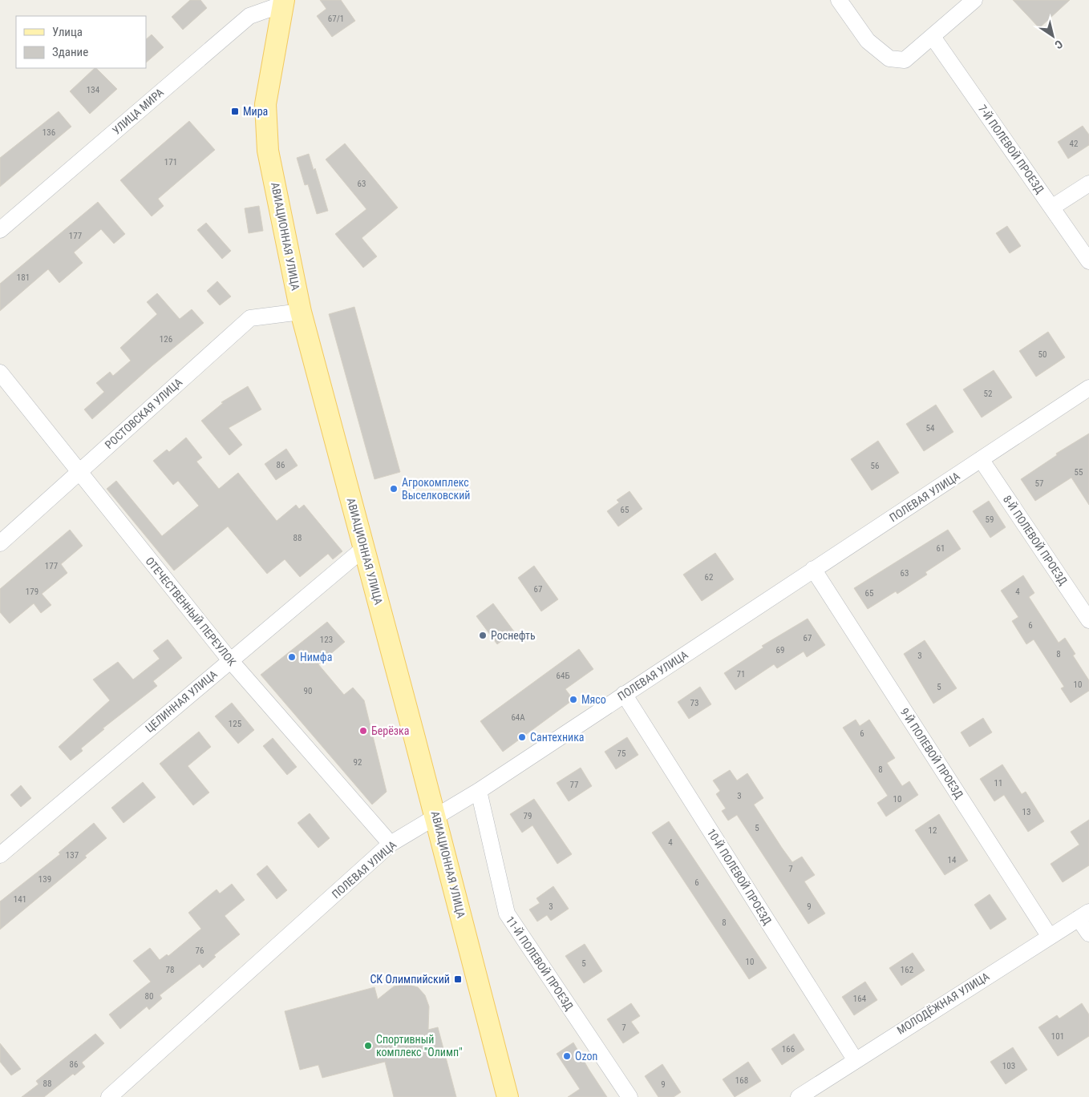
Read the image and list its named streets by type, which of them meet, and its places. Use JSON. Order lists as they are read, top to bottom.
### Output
{
  "streets": {
    "main road": ["АВИАЦИОННАЯ УЛИЦА"],
    "street": [
      "УЛИЦА МИРА",
      "7-Й ПОЛЕВОЙ ПРОЕЗД",
      "РОСТОВСКАЯ УЛИЦА",
      "ПОЛЕВАЯ УЛИЦА",
      "8-Й ПОЛЕВОЙ ПРОЕЗД",
      "ОТЕЧЕСТВЕННЫЙ ПЕРЕУЛОК",
      "ЦЕЛИННАЯ УЛИЦА",
      "9-Й ПОЛЕВОЙ ПРОЕЗД",
      "10-Й ПОЛЕВОЙ ПРОЕЗД",
      "11-Й ПОЛЕВОЙ ПРОЕЗД",
      "МОЛОДЁЖНАЯ УЛИЦА"
    ]
  },
  "crossings": [
    ["УЛИЦА МИРА", "АВИАЦИОННАЯ УЛИЦА"],
    ["АВИАЦИОННАЯ УЛИЦА", "РОСТОВСКАЯ УЛИЦА"],
    ["АВИАЦИОННАЯ УЛИЦА", "ПОЛЕВАЯ УЛИЦА"],
    ["АВИАЦИОННАЯ УЛИЦА", "ЦЕЛИННАЯ УЛИЦА"],
    ["РОСТОВСКАЯ УЛИЦА", "ОТЕЧЕСТВЕННЫЙ ПЕРЕУЛОК"],
    ["ПОЛЕВАЯ УЛИЦА", "8-Й ПОЛЕВОЙ ПРОЕЗД"],
    ["ПОЛЕВАЯ УЛИЦА", "ОТЕЧЕСТВЕННЫЙ ПЕРЕУЛОК"],
    ["ПОЛЕВАЯ УЛИЦА", "9-Й ПОЛЕВОЙ ПРОЕЗД"],
    ["ПОЛЕВАЯ УЛИЦА", "10-Й ПОЛЕВОЙ ПРОЕЗД"],
    ["ПОЛЕВАЯ УЛИЦА", "11-Й ПОЛЕВОЙ ПРОЕЗД"],
    ["ОТЕЧЕСТВЕННЫЙ ПЕРЕУЛОК", "ЦЕЛИННАЯ УЛИЦА"],
    ["9-Й ПОЛЕВОЙ ПРОЕЗД", "МОЛОДЁЖНАЯ УЛИЦА"],
    ["10-Й ПОЛЕВОЙ ПРОЕЗД", "МОЛОДЁЖНАЯ УЛИЦА"]
  ],
  "places": {
    "transit": ["Мира", "СК Олимпийский"],
    "other": [
      "Агрокомплекс Выселковский",
      "Роснефть",
      "Нимфа",
      "Мясо",
      "Берёзка",
      "Сантехника",
      "Спортивный комплекс \"Олимп\"",
      "Ozon"
    ]
  },
  "house_numbers": [
    "67/1",
    "134",
    "136",
    "42",
    "171",
    "63",
    "177",
    "181",
    "126",
    "50",
    "52",
    "54",
    "86",
    "56",
    "55",
    "57",
    "65",
    "59",
    "88",
    "61",
    "177",
    "63",
    "62",
    "67",
    "179",
    "4",
    "65",
    "6",
    "67",
    "123",
    "69",
    "8",
    "3",
    "71",
    "64Б",
    "10",
    "5",
    "90",
    "73",
    "64А",
    "125",
    "6",
    "75",
    "92",
    "8",
    "11",
    "77",
    "3",
    "10",
    "13",
    "79",
    "5",
    "12",
    "4",
    "137",
    "14",
    "7",
    "139",
    "6",
    "141",
    "3",
    "9",
    "8",
    "76",
    "10",
    "5",
    "78",
    "162",
    "80",
    "164",
    "7",
    "101",
    "166",
    "86",
    "103",
    "168",
    "88",
    "9"
  ],
  "legend": ["Улица", "Здание"],
  "north": "bottom right"
}
